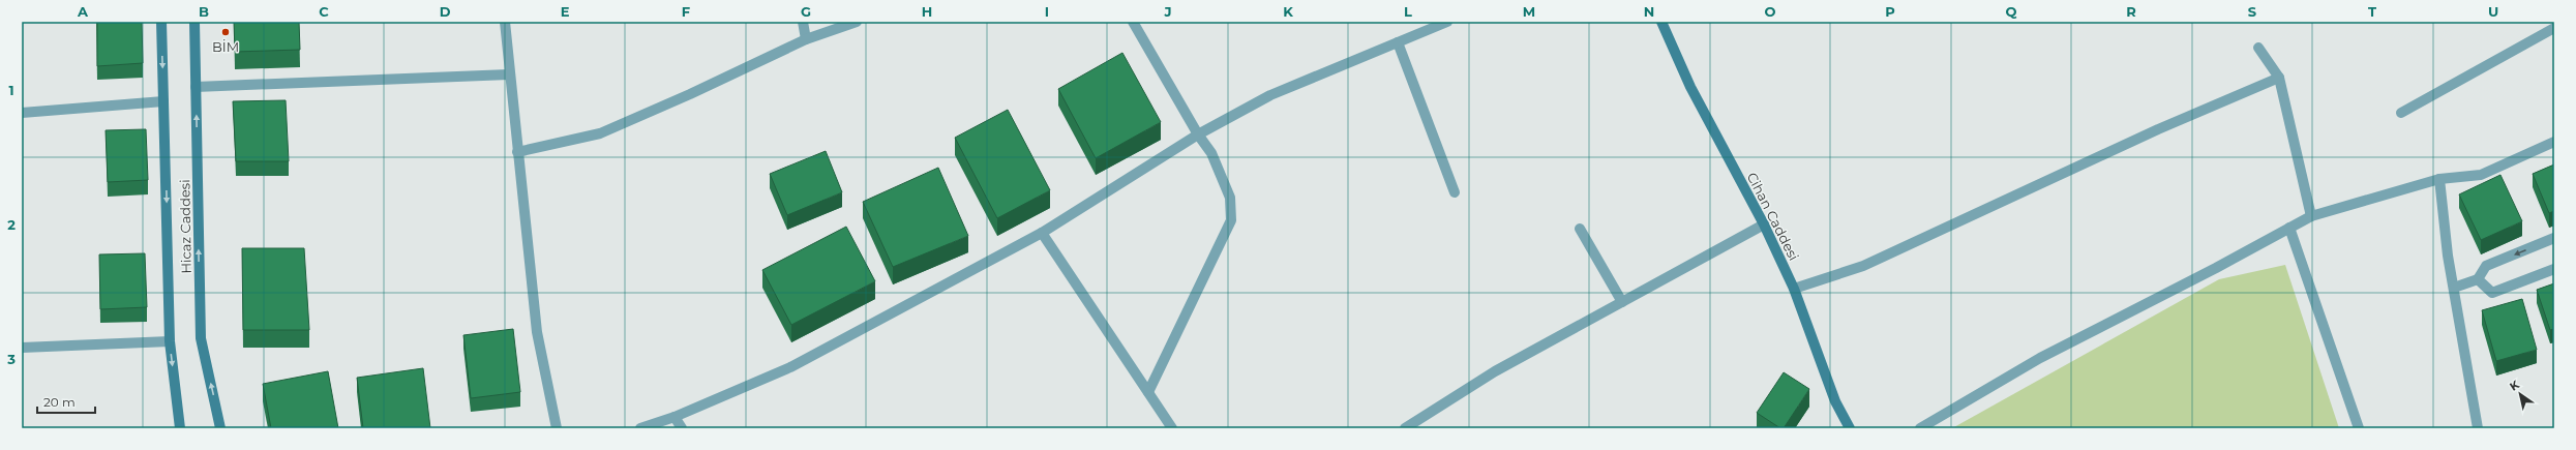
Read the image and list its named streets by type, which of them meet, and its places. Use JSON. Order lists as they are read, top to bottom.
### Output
{
  "streets": {
    "main road": ["Cihan Caddesi", "Hicaz Caddesi"]
  },
  "places": ["BİM"],
  "scale_bar": "20 m",
  "north": "top left",
  "grid": {
    "columns": [
      "A",
      "B",
      "C",
      "D",
      "E",
      "F",
      "G",
      "H",
      "I",
      "J",
      "K",
      "L",
      "M",
      "N",
      "O",
      "P",
      "Q",
      "R",
      "S",
      "T",
      "U"
    ],
    "rows": ["1", "2", "3"]
  }
}
